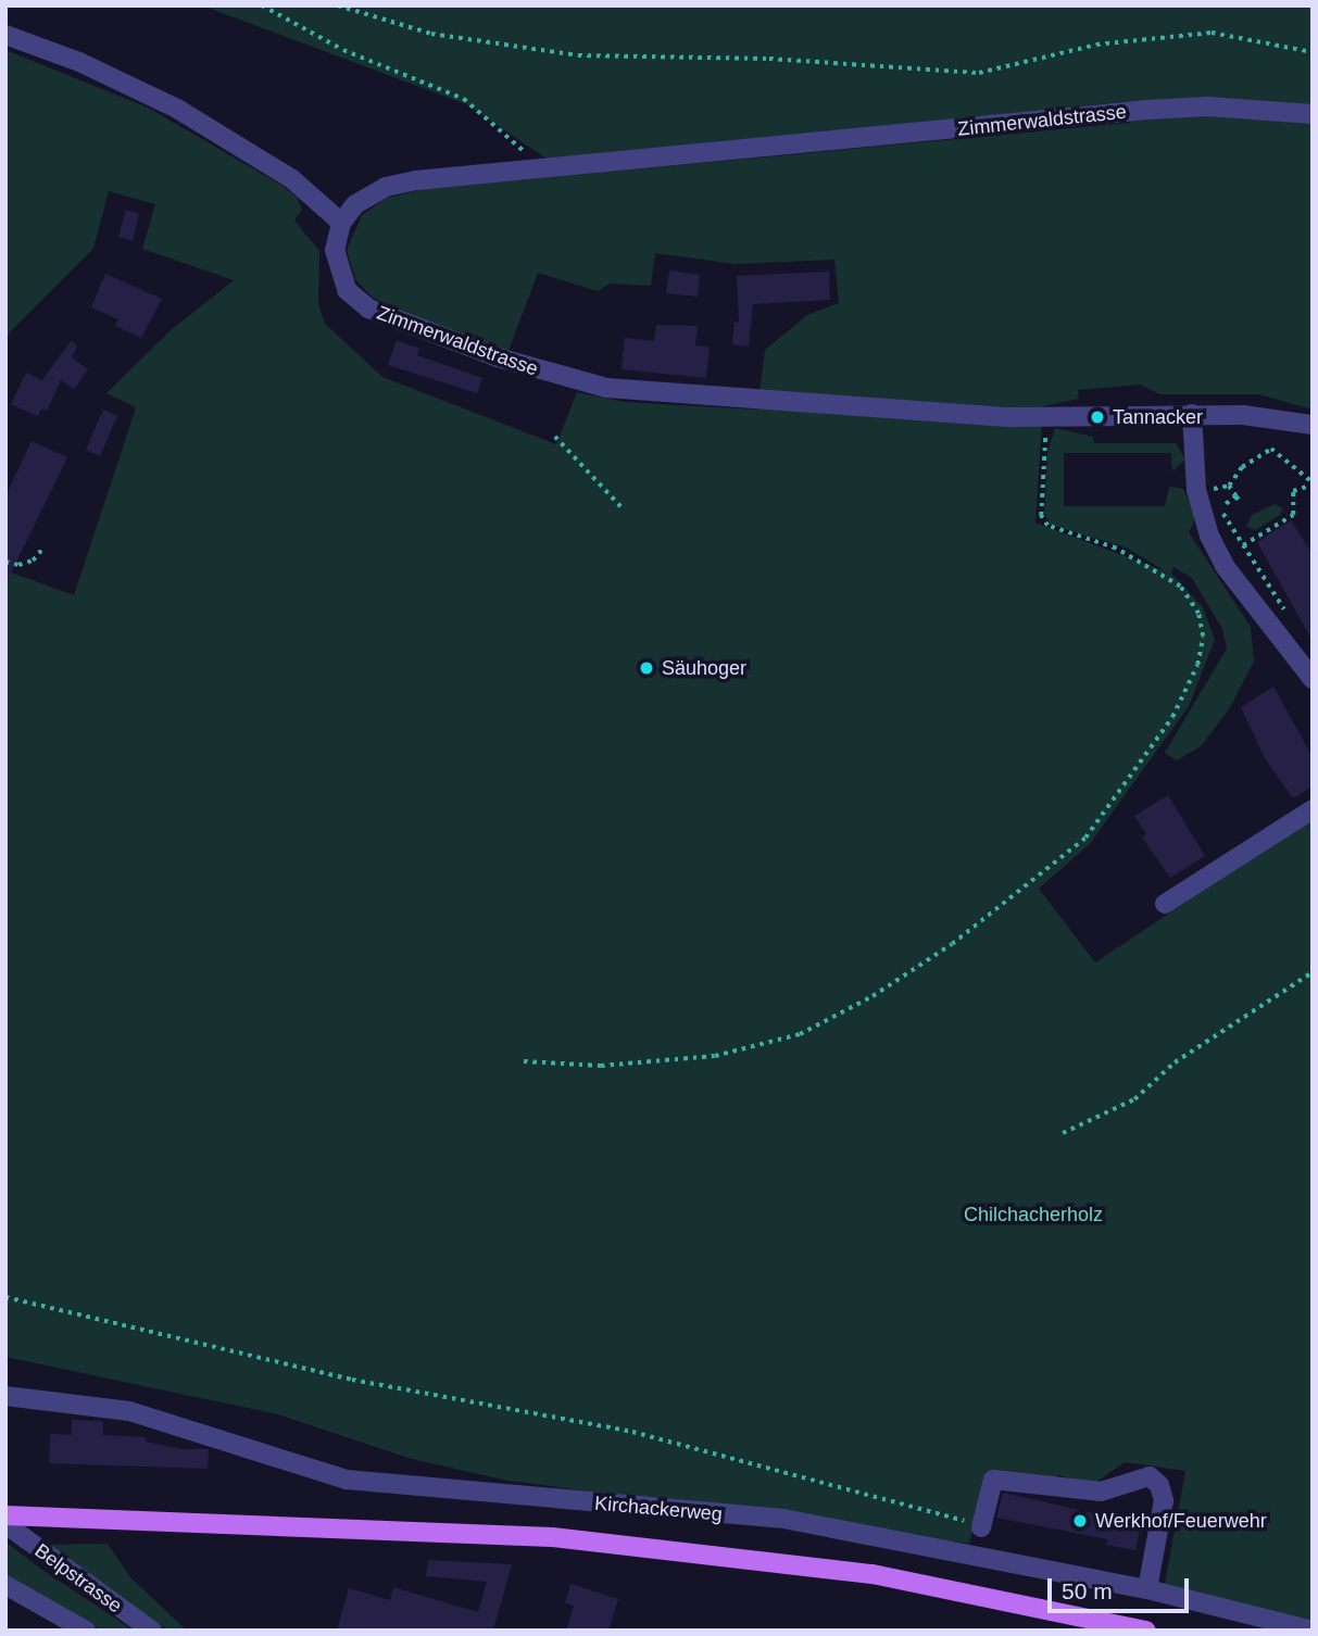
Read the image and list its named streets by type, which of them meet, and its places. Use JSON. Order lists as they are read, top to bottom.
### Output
{
  "streets": {
    "street": ["Zimmerwaldstrasse", "Kirchackerweg", "Belpstrasse"]
  },
  "parks": ["Chilchacherholz"],
  "places": ["Tannacker", "Säuhoger", "Werkhof/Feuerwehr"],
  "scale_bar": "50 m"
}
